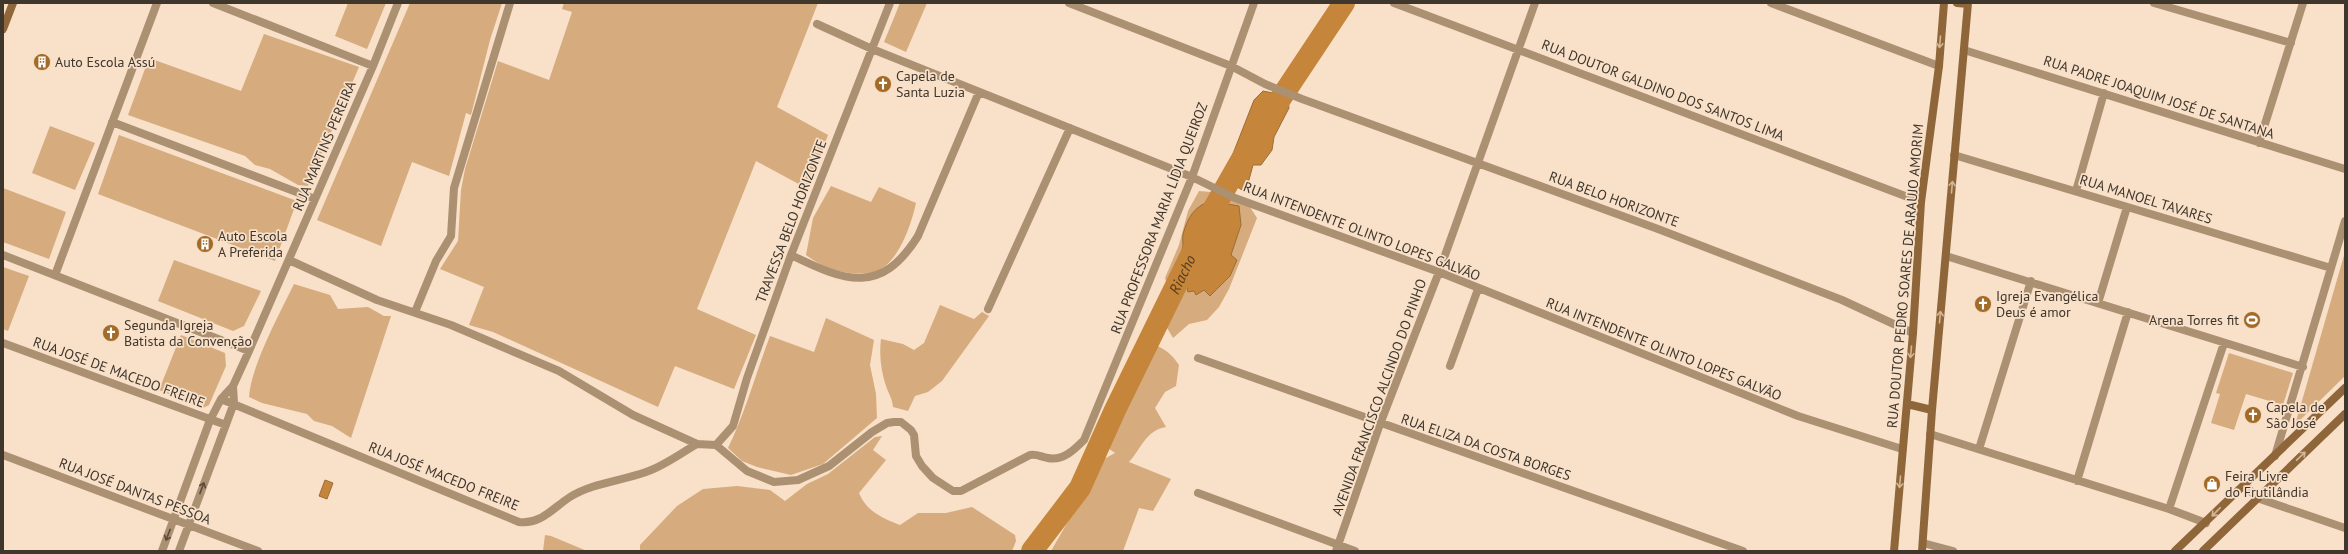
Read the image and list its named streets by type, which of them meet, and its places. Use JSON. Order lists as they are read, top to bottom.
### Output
{
  "streets": {
    "street": [
      "RUA DOUTOR GALDINO DOS SANTOS LIMA",
      "RUA PADRE JOAQUIM JOSÉ DE SANTANA",
      "RUA MARTINS PEREIRA",
      "RUA BELO HORIZONTE",
      "RUA MANOEL TAVARES",
      "RUA PROFESSORA MARIA LÍDIA QUEIROZ",
      "TRAVESSA BELO HORIZONTE",
      "RUA INTENDENTE OLINTO LOPES GALVÃO",
      "RUA DOUTOR PEDRO SOARES DE ARAUJO AMORIM",
      "RUA JOSÉ DE MACEDO FREIRE",
      "AVENIDA FRANCISCO ALCINDO DO PINHO",
      "RUA ELIZA DA COSTA BORGES",
      "RUA JOSÉ MACEDO FREIRE",
      "RUA JOSÉ DANTAS PESSOA"
    ]
  },
  "crossings": [
    ["RUA DOUTOR GALDINO DOS SANTOS LIMA", "RUA DOUTOR PEDRO SOARES DE ARAUJO AMORIM"],
    ["RUA DOUTOR GALDINO DOS SANTOS LIMA", "AVENIDA FRANCISCO ALCINDO DO PINHO"],
    ["RUA BELO HORIZONTE", "RUA PROFESSORA MARIA LÍDIA QUEIROZ"],
    ["RUA BELO HORIZONTE", "RUA DOUTOR PEDRO SOARES DE ARAUJO AMORIM"],
    ["RUA BELO HORIZONTE", "AVENIDA FRANCISCO ALCINDO DO PINHO"],
    ["RUA PROFESSORA MARIA LÍDIA QUEIROZ", "TRAVESSA BELO HORIZONTE"],
    ["RUA PROFESSORA MARIA LÍDIA QUEIROZ", "RUA INTENDENTE OLINTO LOPES GALVÃO"],
    ["TRAVESSA BELO HORIZONTE", "RUA INTENDENTE OLINTO LOPES GALVÃO"],
    ["RUA INTENDENTE OLINTO LOPES GALVÃO", "RUA DOUTOR PEDRO SOARES DE ARAUJO AMORIM"],
    ["RUA INTENDENTE OLINTO LOPES GALVÃO", "AVENIDA FRANCISCO ALCINDO DO PINHO"],
    ["AVENIDA FRANCISCO ALCINDO DO PINHO", "RUA ELIZA DA COSTA BORGES"]
  ],
  "water": ["Riacho"],
  "places": {
    "building": ["Auto Escola Assú", "Auto Escola A Preferida"],
    "church": [
      "Capela de Santa Luzia",
      "Igreja Evangélica Deus é amor",
      "Segunda Igreja Batista da Convenção",
      "Capela de São José"
    ],
    "sports": ["Arena Torres fit"],
    "shop": ["Feira Livre do Frutilândia"]
  }
}
